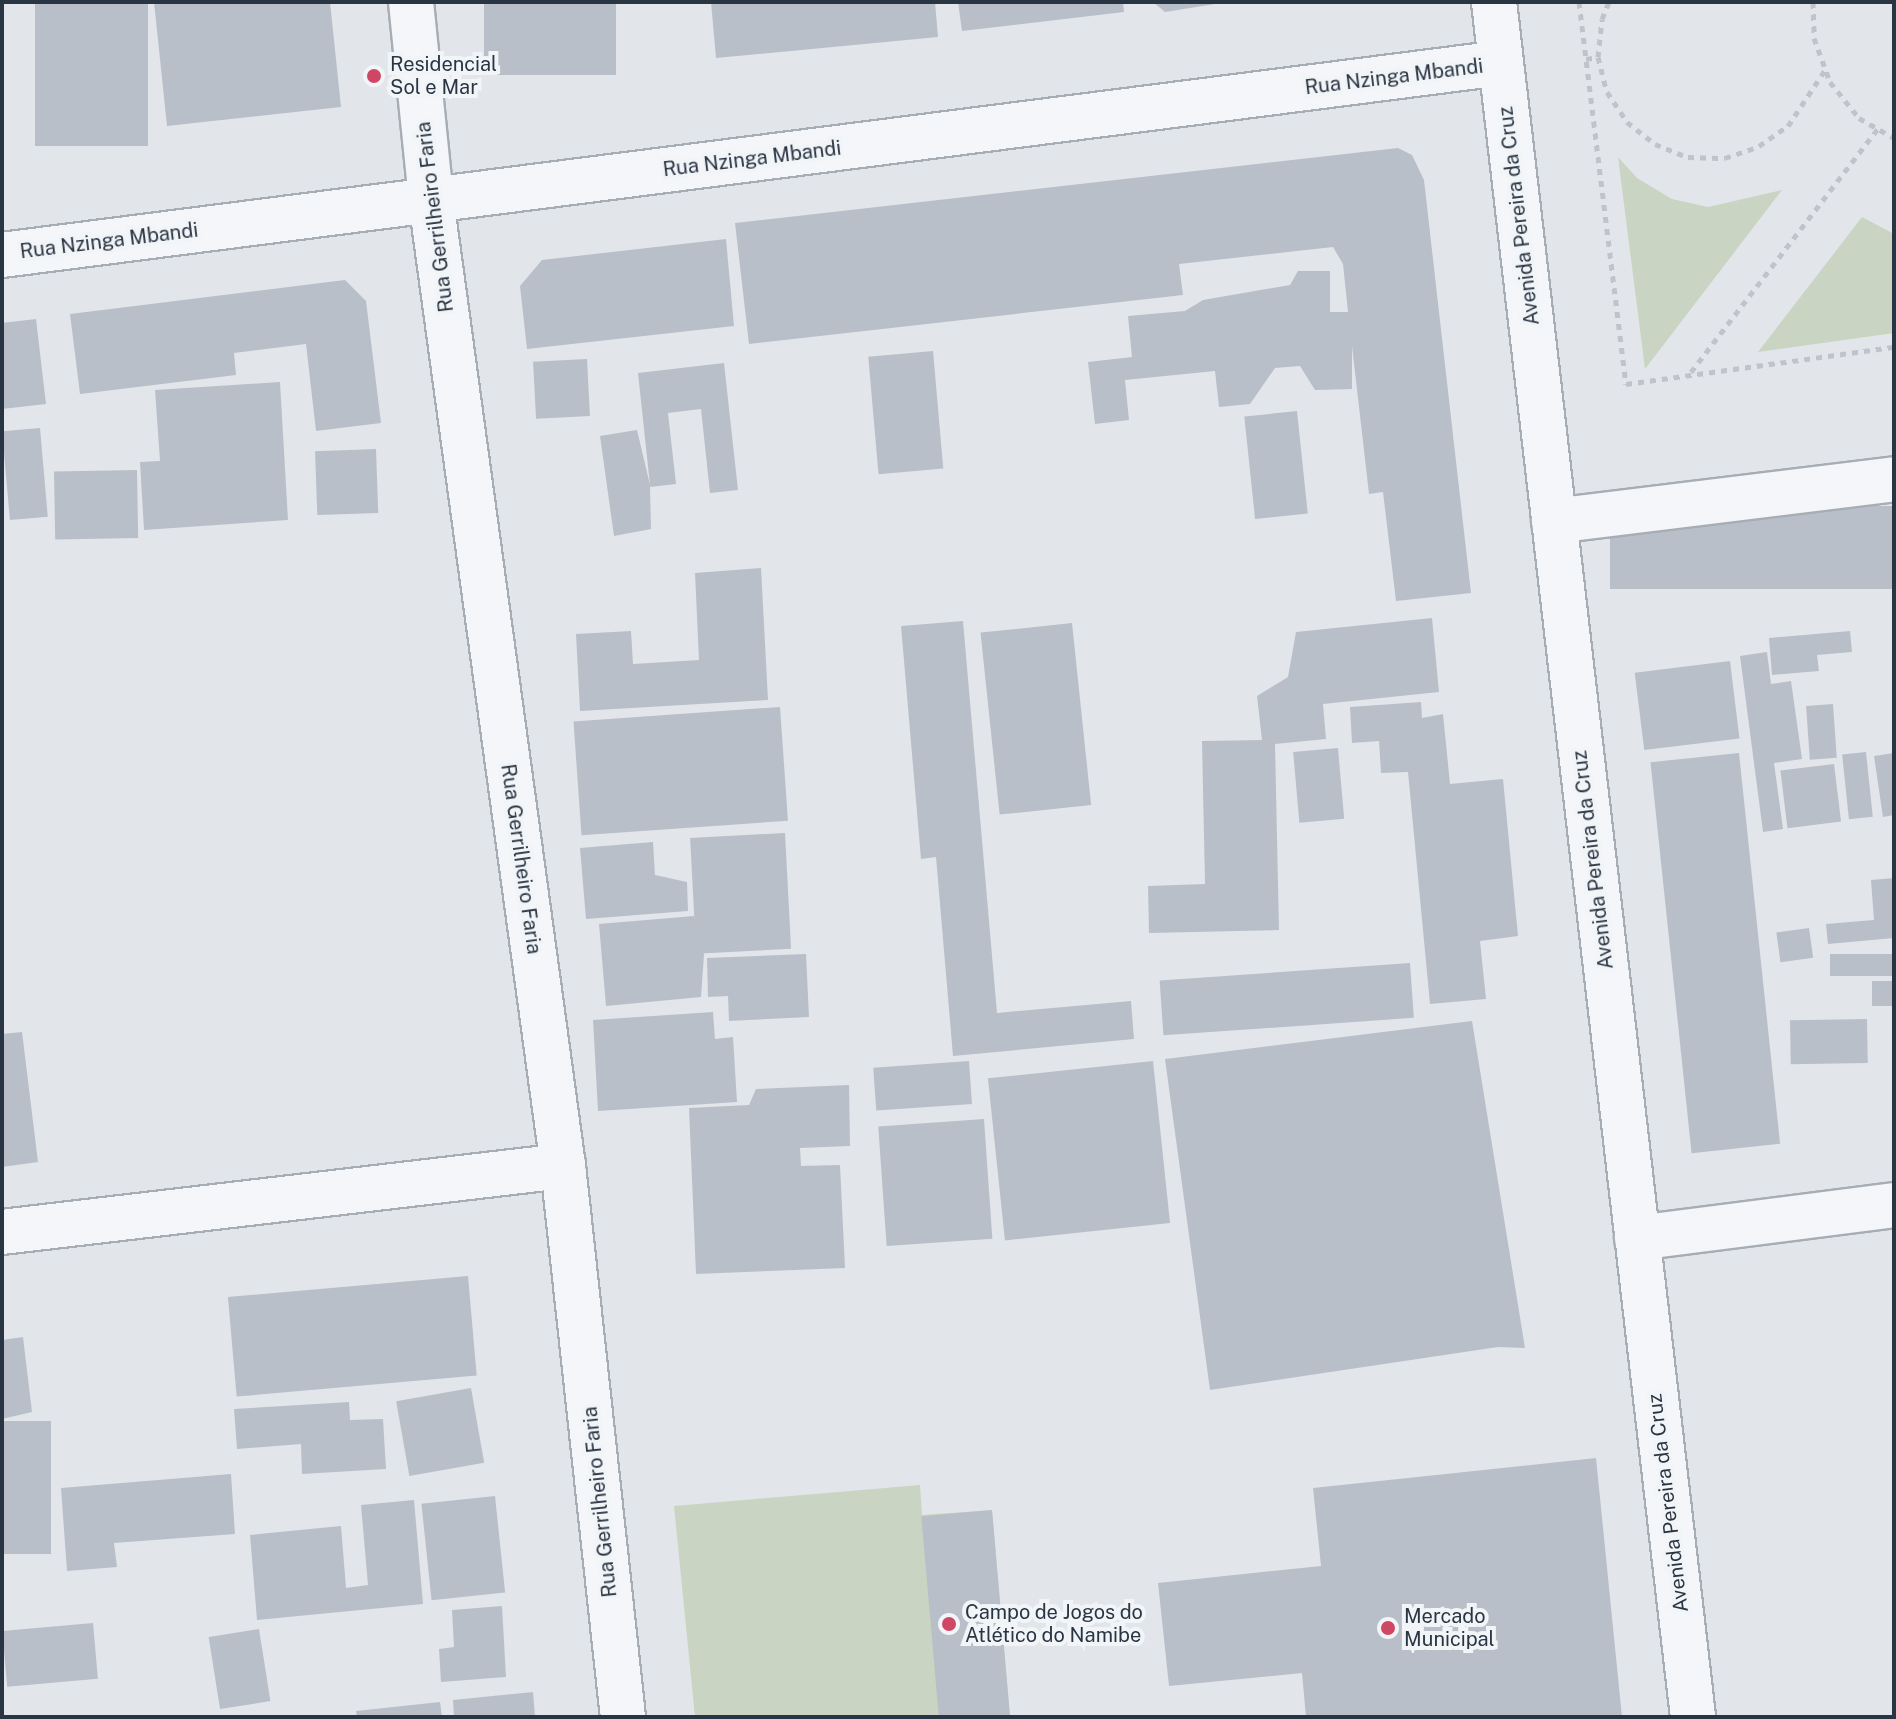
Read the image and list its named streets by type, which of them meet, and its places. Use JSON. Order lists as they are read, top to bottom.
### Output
{
  "streets": {
    "street": ["Rua Nzinga Mbandi", "Avenida Pereira da Cruz", "Rua Gerrilheiro Faria"]
  },
  "crossings": [
    ["Rua Nzinga Mbandi", "Avenida Pereira da Cruz"],
    ["Rua Nzinga Mbandi", "Rua Gerrilheiro Faria"]
  ],
  "places": ["Residencial Sol e Mar", "Campo de Jogos do Atlético do Namibe", "Mercado Municipal"]
}
